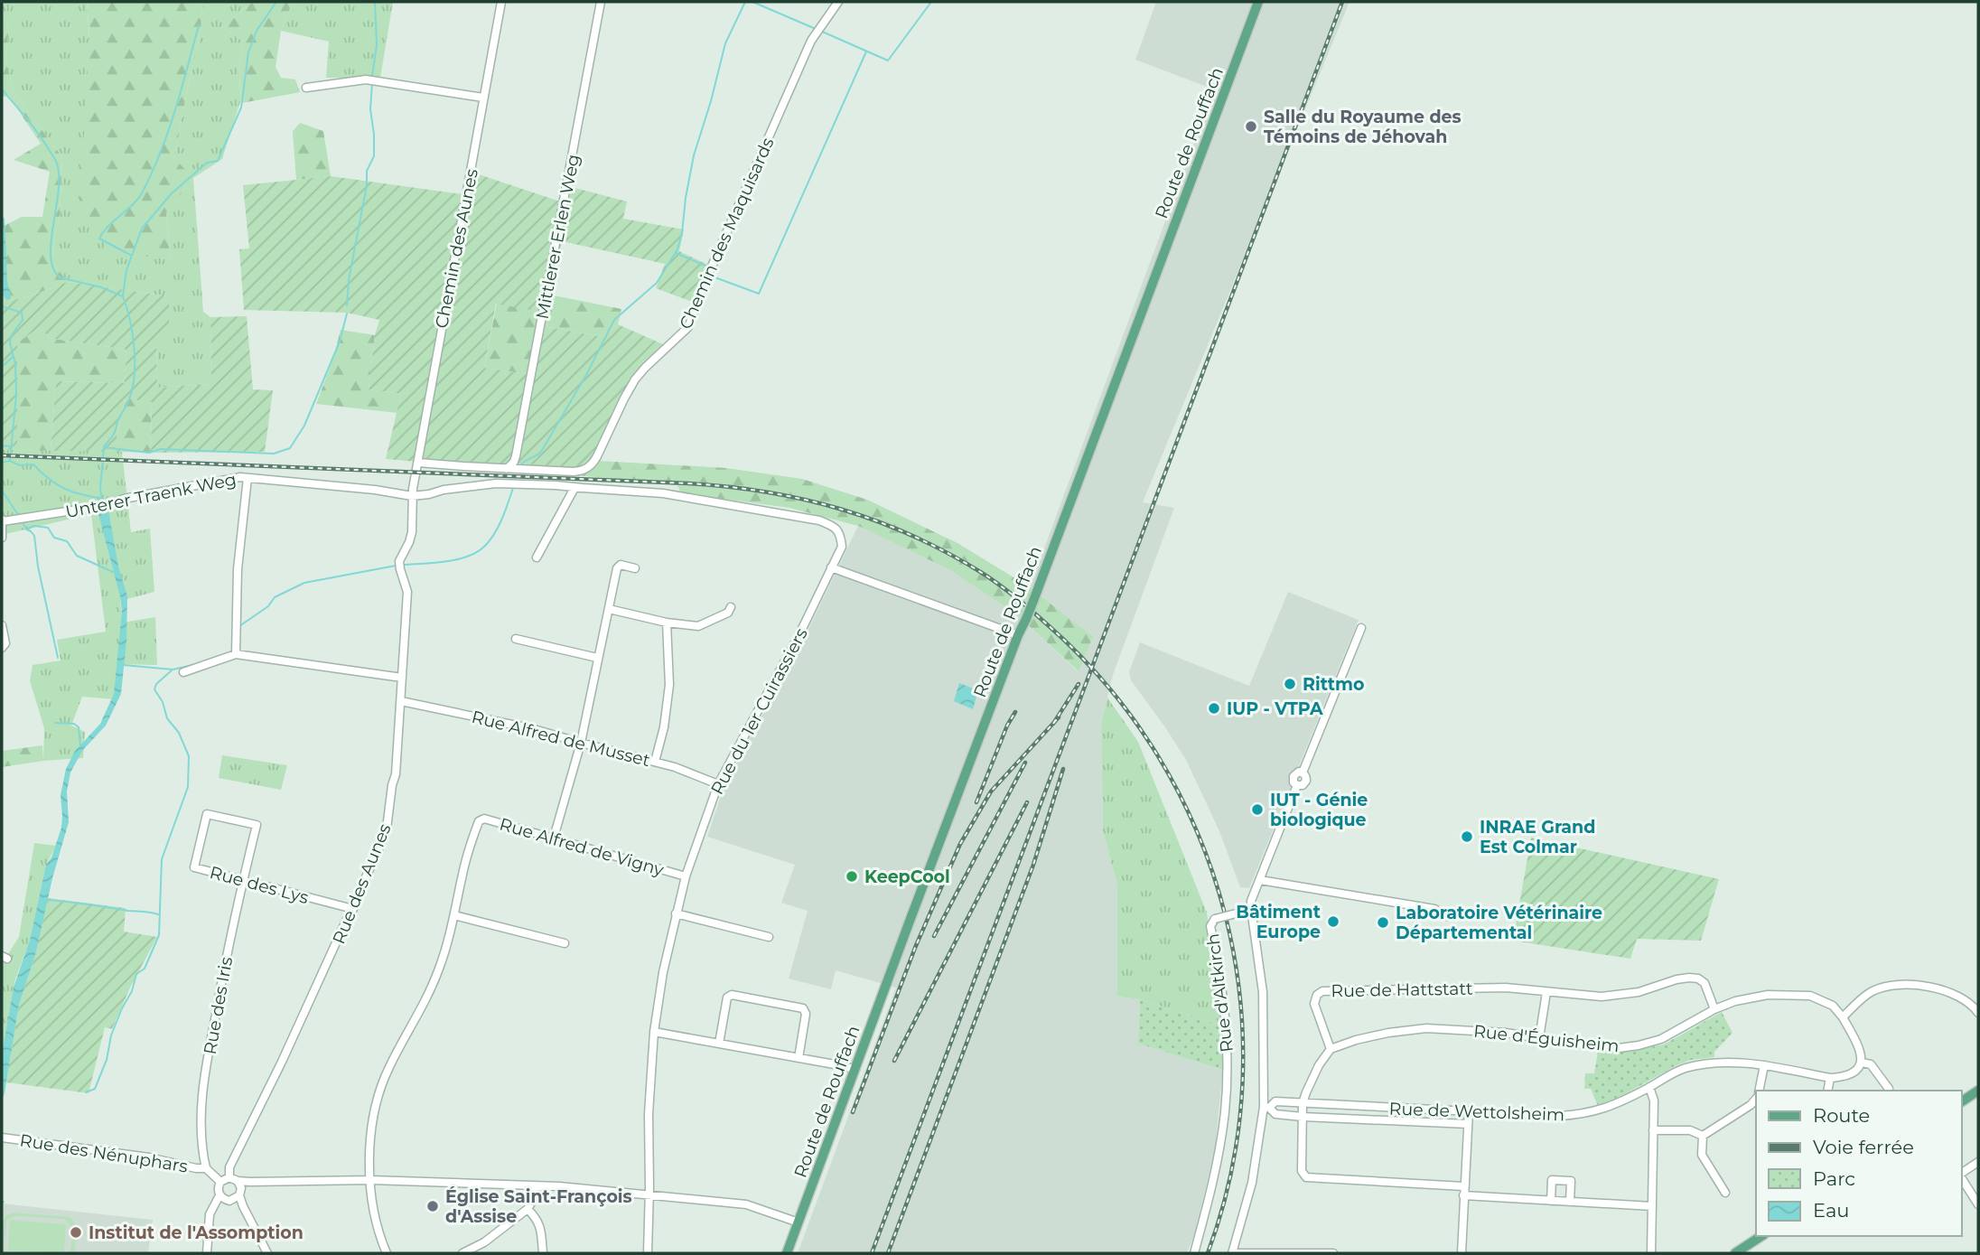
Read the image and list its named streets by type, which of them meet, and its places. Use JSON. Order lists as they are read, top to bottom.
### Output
{
  "streets": {
    "main road": ["Route de Rouffach"],
    "street": [
      "Chemin des Maquisards",
      "Mittlerer Erlen Weg",
      "Chemin des Aunes",
      "Unterer Traenk Weg",
      "Rue du 1er Cuirassiers",
      "Rue Alfred de Musset",
      "Rue Alfred de Vigny",
      "Rue des Aunes",
      "Rue des Lys",
      "Rue de Hattstatt",
      "Rue d'Altkirch",
      "Rue des Iris",
      "Rue d'Éguisheim",
      "Rue de Wettolsheim",
      "Rue des Nénuphars"
    ]
  },
  "crossings": [
    ["Chemin des Maquisards", "Mittlerer Erlen Weg"],
    ["Chemin des Maquisards", "Chemin des Aunes"],
    ["Chemin des Aunes", "Unterer Traenk Weg"],
    ["Chemin des Aunes", "Rue du 1er Cuirassiers"],
    ["Chemin des Aunes", "Rue des Aunes"],
    ["Unterer Traenk Weg", "Rue du 1er Cuirassiers"],
    ["Unterer Traenk Weg", "Rue des Aunes"],
    ["Rue du 1er Cuirassiers", "Rue Alfred de Musset"],
    ["Rue du 1er Cuirassiers", "Rue Alfred de Vigny"],
    ["Rue du 1er Cuirassiers", "Rue des Aunes"],
    ["Rue Alfred de Musset", "Rue des Aunes"],
    ["Rue des Aunes", "Rue des Lys"],
    ["Rue des Lys", "Rue des Iris"],
    ["Rue de Hattstatt", "Rue d'Éguisheim"],
    ["Rue des Iris", "Rue des Nénuphars"]
  ],
  "places": [
    "Salle du Royaume des Témoins de Jéhovah",
    "Rittmo",
    "IUP - VTPA",
    "IUT - Génie biologique",
    "INRAE Grand Est Colmar",
    "KeepCool",
    "Bâtiment Europe",
    "Laboratoire Vétérinaire Départemental",
    "Église Saint-François d'Assise",
    "Institut de l'Assomption"
  ],
  "legend": [
    "Route",
    "Voie ferrée",
    "Parc",
    "Eau"
  ]
}
